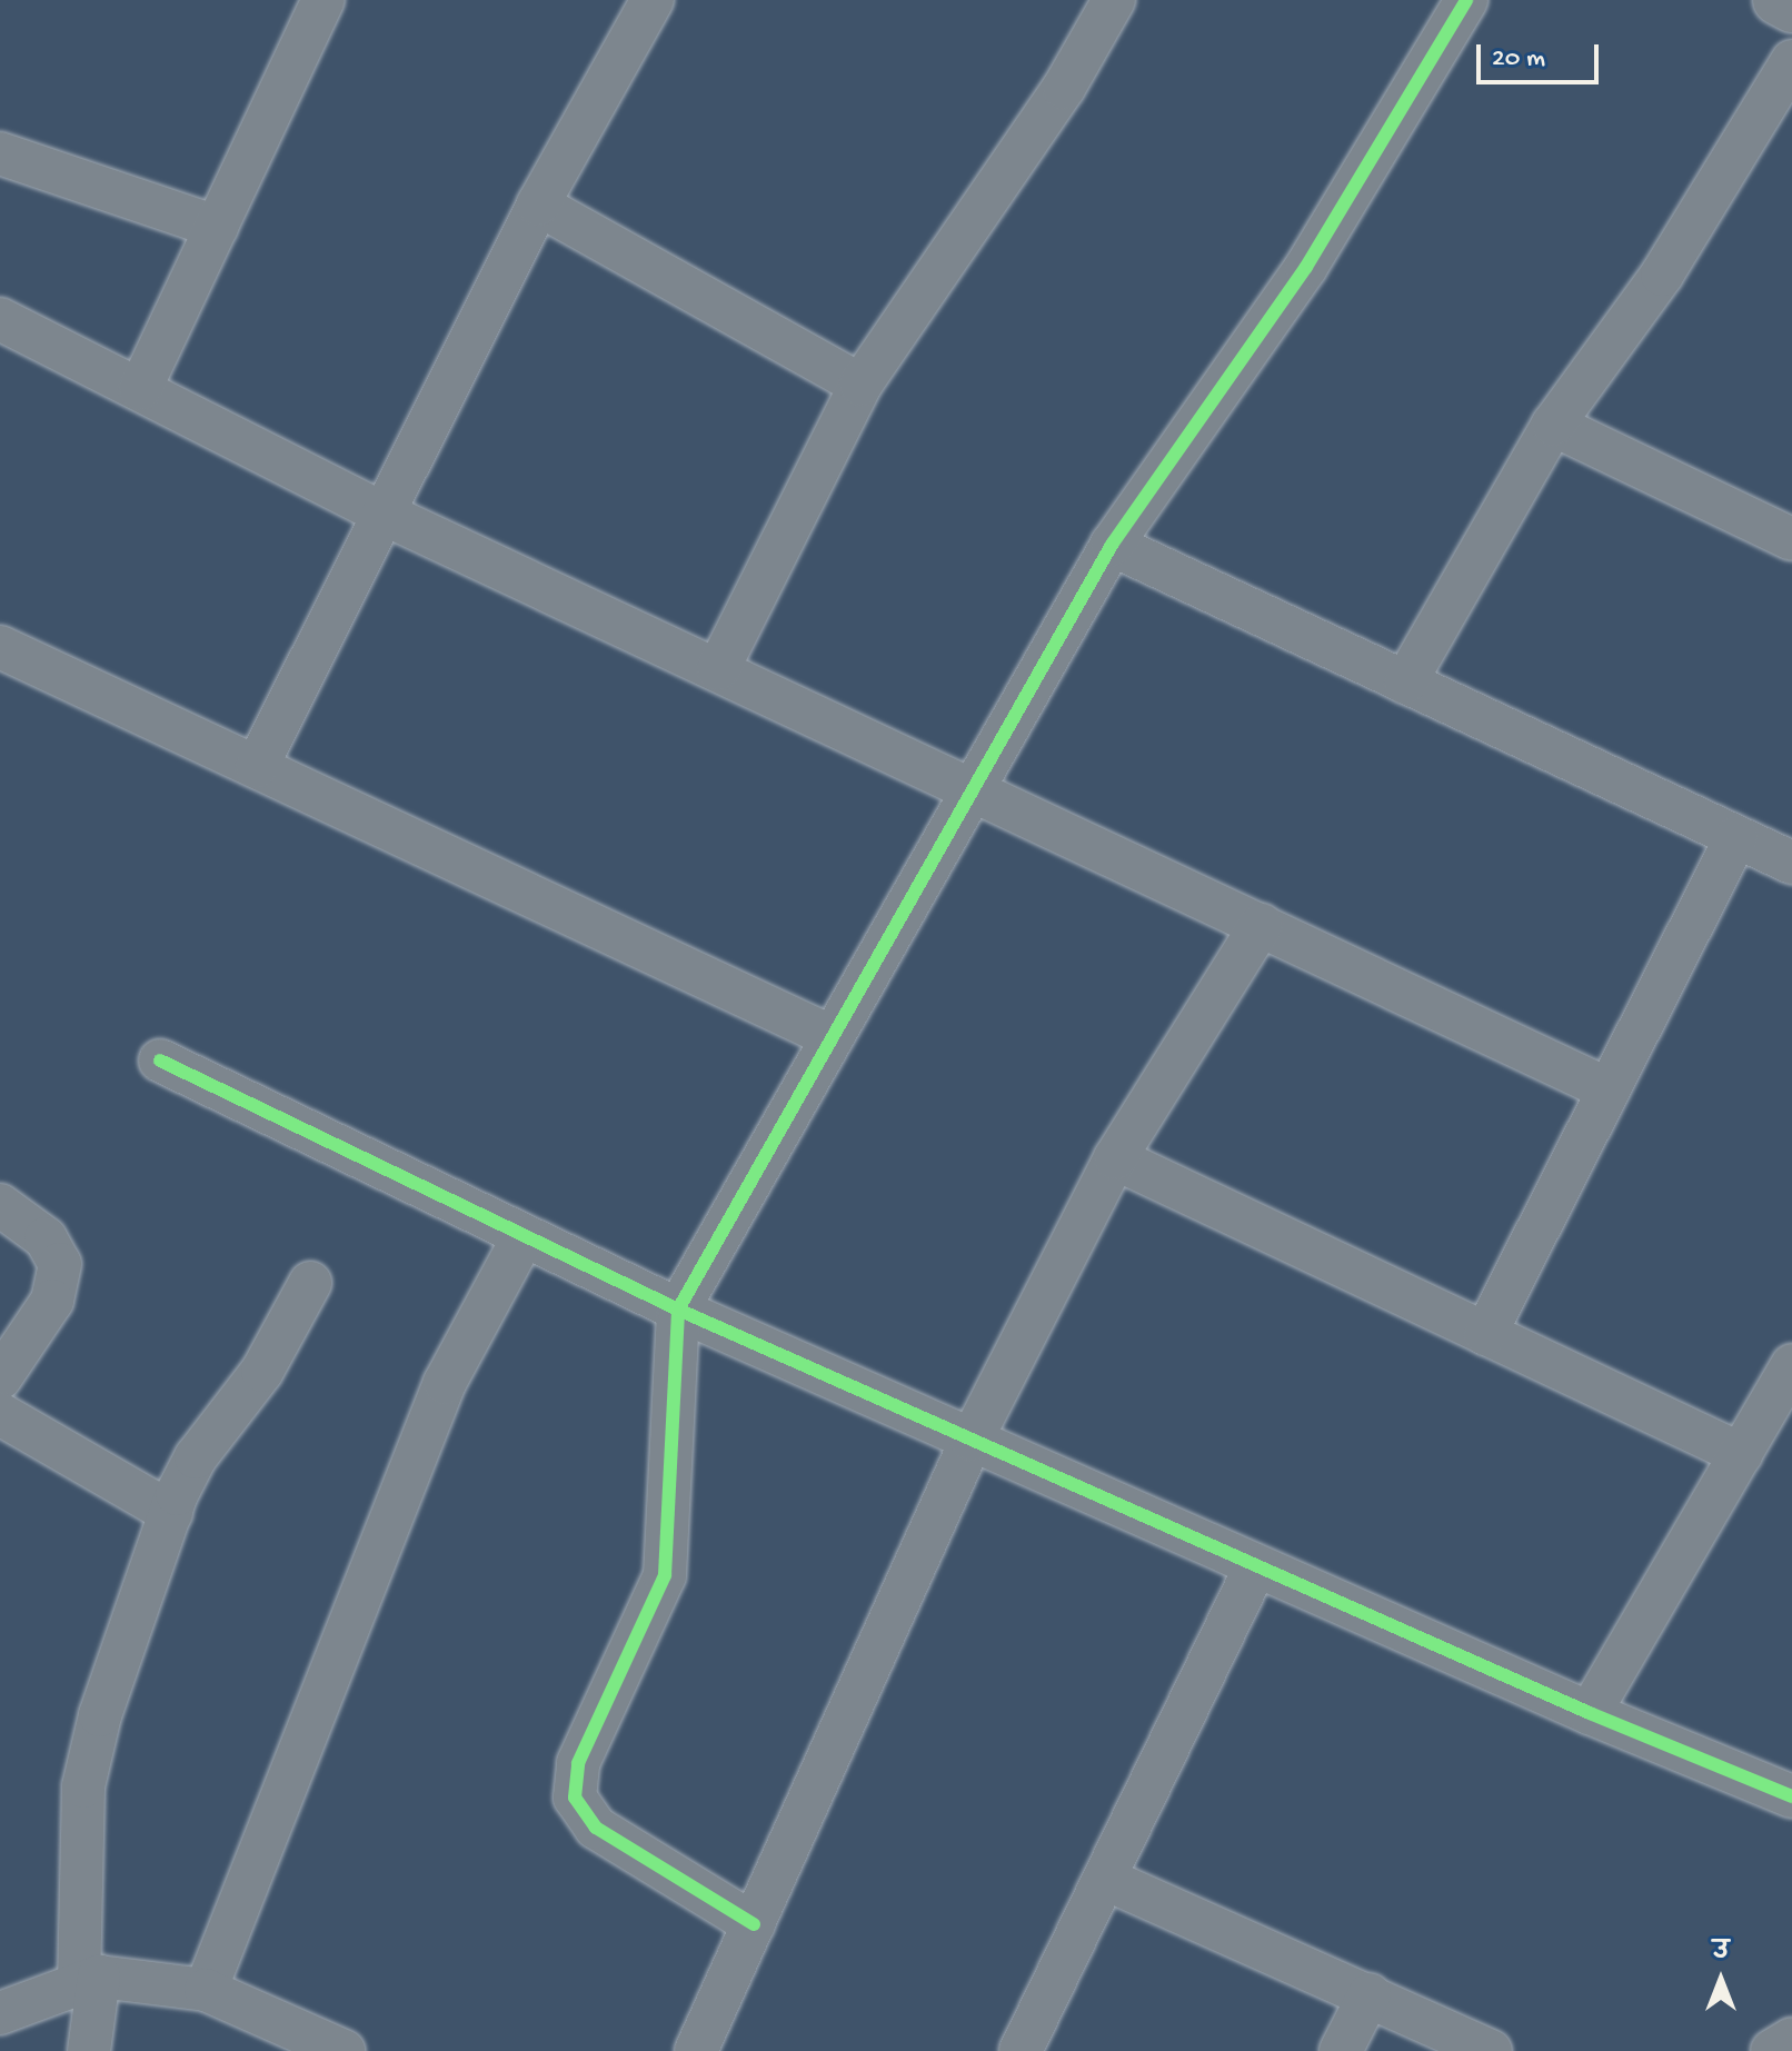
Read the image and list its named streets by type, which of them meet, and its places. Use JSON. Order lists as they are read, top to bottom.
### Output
{
  "scale_bar": "20 m",
  "north": "top"
}
